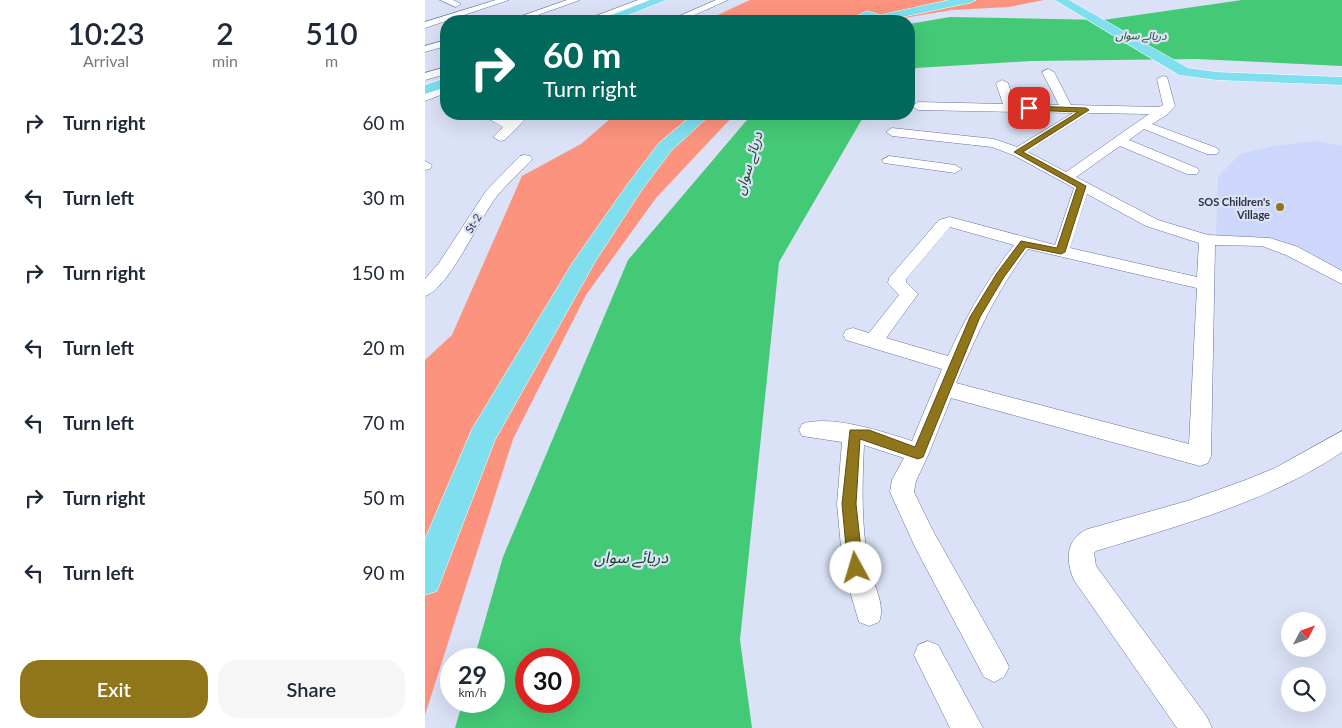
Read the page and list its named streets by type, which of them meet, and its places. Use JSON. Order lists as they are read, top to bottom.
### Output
{
  "streets": {
    "street": ["St-2"]
  },
  "water": ["دریائے سواں"],
  "places": ["SOS Children's Village"],
  "north": "top right",
  "page": {
    "eta": [
      "10:23",
      "Arrival",
      "2",
      "min",
      "510",
      "m"
    ],
    "turn": ["60 m", "Turn right"],
    "list": [
      {
        "name": "Turn right",
        "value": "60 m"
      },
      {
        "name": "Turn left",
        "value": "30 m"
      },
      {
        "name": "Turn right",
        "value": "150 m"
      },
      {
        "name": "Turn left",
        "value": "20 m"
      },
      {
        "name": "Turn left",
        "value": "70 m"
      },
      {
        "name": "Turn right",
        "value": "50 m"
      },
      {
        "name": "Turn left",
        "value": "90 m"
      }
    ],
    "speed": "29 km/h",
    "limit": "30",
    "buttons": ["Exit", "Share"]
  }
}
